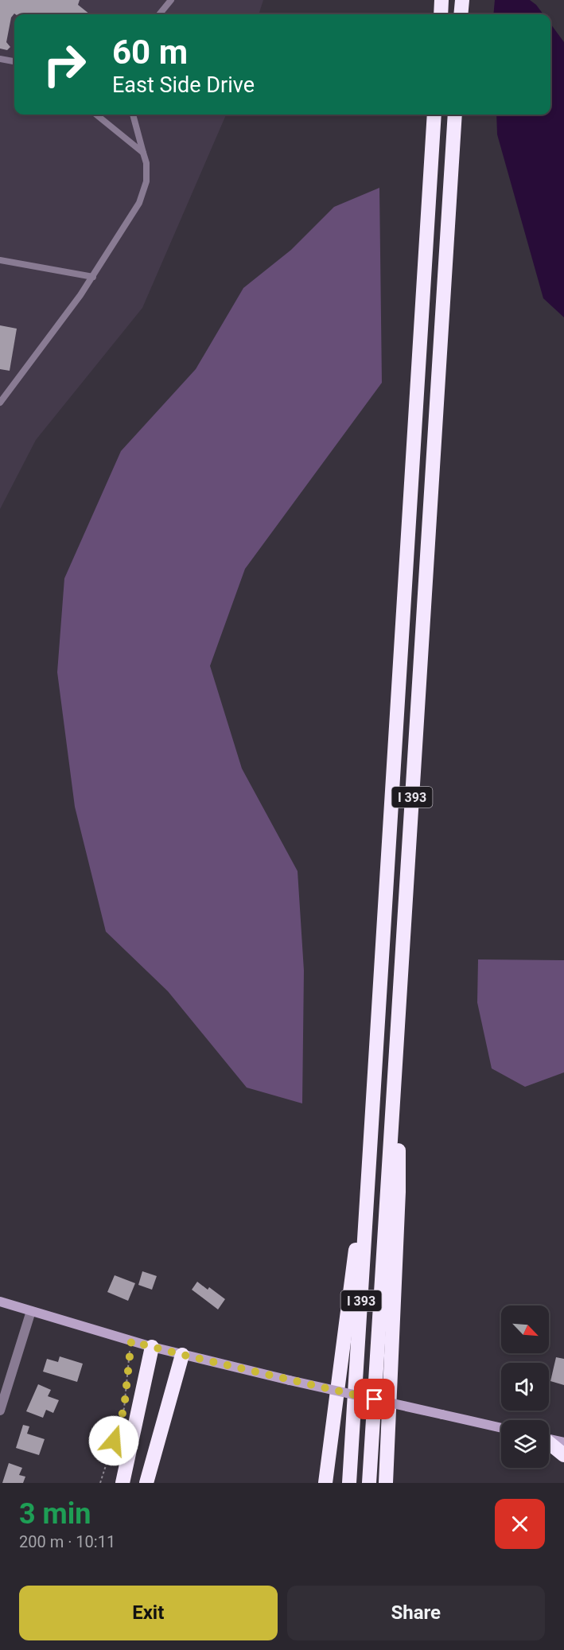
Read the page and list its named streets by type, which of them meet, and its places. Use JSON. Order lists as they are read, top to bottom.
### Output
{
  "streets": {
    "highway": ["I 393"]
  },
  "north": "bottom right",
  "page": {
    "turn": ["60 m", "East Side Drive"],
    "heading": ["3 min", "200 m · 10:11"],
    "buttons": ["Exit", "Share"]
  }
}
